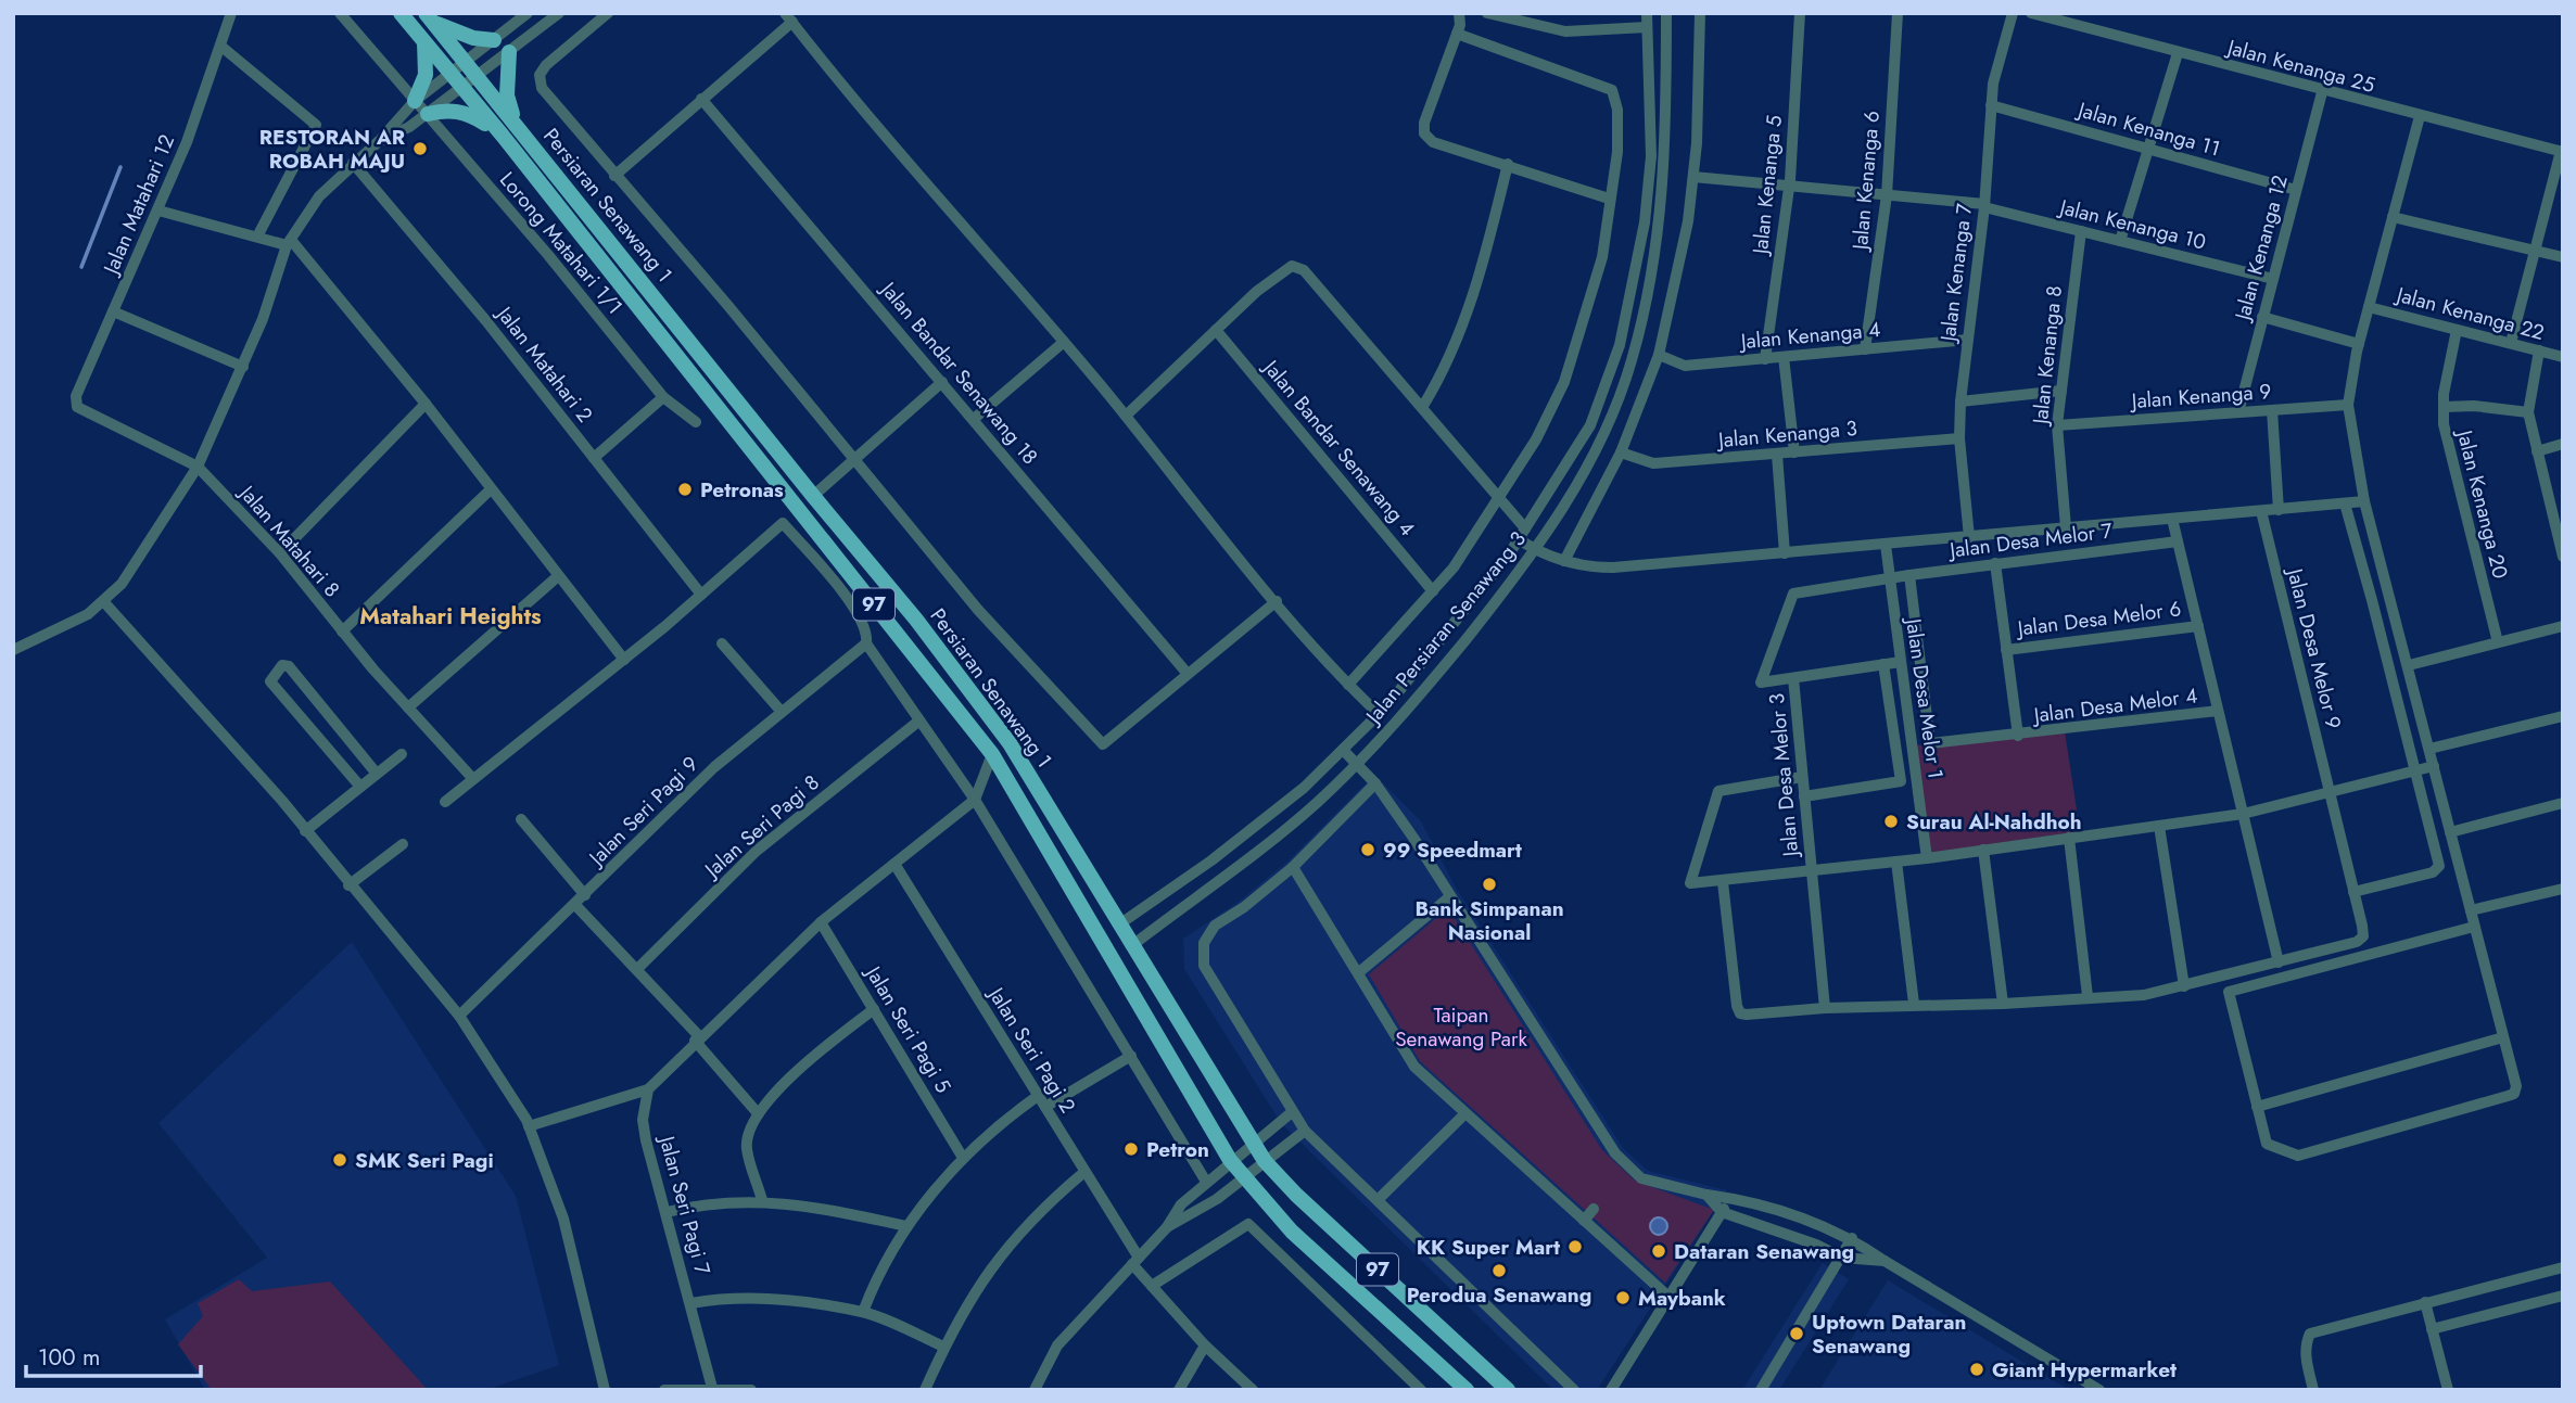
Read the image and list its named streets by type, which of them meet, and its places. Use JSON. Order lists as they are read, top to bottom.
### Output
{
  "streets": {
    "main road": ["Persiaran Senawang 1", "97"],
    "street": [
      "Jalan Kenanga 25",
      "Jalan Kenanga 11",
      "Jalan Kenanga 6",
      "Jalan Kenanga 5",
      "Jalan Matahari 12",
      "Jalan Kenanga 10",
      "Lorong Matahari 1/1",
      "Jalan Kenanga 12",
      "Jalan Kenanga 7",
      "Jalan Kenanga 22",
      "Jalan Kenanga 4",
      "Jalan Kenanga 8",
      "Jalan Matahari 2",
      "Jalan Bandar Senawang 18",
      "Jalan Kenanga 9",
      "Jalan Kenanga 3",
      "Jalan Bandar Senawang 4",
      "Jalan Kenanga 20",
      "Jalan Desa Melor 7",
      "Jalan Matahari 8",
      "Jalan Desa Melor 6",
      "Jalan Persiaran Senawang 3",
      "Jalan Desa Melor 9",
      "Jalan Desa Melor 1",
      "Jalan Desa Melor 4",
      "Jalan Desa Melor 3",
      "Jalan Seri Pagi 9",
      "Jalan Seri Pagi 8",
      "Jalan Seri Pagi 5",
      "Jalan Seri Pagi 2",
      "Jalan Seri Pagi 7"
    ]
  },
  "crossings": [
    ["Jalan Kenanga 25", "Jalan Kenanga 12"],
    ["Jalan Kenanga 11", "Jalan Kenanga 12"],
    ["Jalan Kenanga 11", "Jalan Kenanga 7"],
    ["Jalan Kenanga 6", "Jalan Kenanga 10"],
    ["Jalan Kenanga 6", "Jalan Kenanga 4"],
    ["Jalan Kenanga 5", "Jalan Kenanga 10"],
    ["Jalan Kenanga 5", "Jalan Kenanga 4"],
    ["Jalan Matahari 12", "Jalan Matahari 8"],
    ["Persiaran Senawang 1", "Jalan Persiaran Senawang 3"],
    ["Jalan Kenanga 10", "Jalan Kenanga 12"],
    ["Jalan Kenanga 10", "Jalan Kenanga 7"],
    ["Jalan Kenanga 10", "Jalan Kenanga 8"],
    ["Jalan Kenanga 12", "Jalan Kenanga 9"],
    ["Jalan Kenanga 7", "Jalan Kenanga 4"],
    ["Jalan Kenanga 7", "Jalan Kenanga 3"],
    ["Jalan Kenanga 22", "Jalan Kenanga 20"],
    ["Jalan Kenanga 8", "Jalan Kenanga 9"],
    ["Jalan Desa Melor 7", "Jalan Desa Melor 1"],
    ["Jalan Desa Melor 7", "Jalan Desa Melor 4"],
    ["Jalan Desa Melor 7", "Jalan Desa Melor 3"]
  ],
  "districts": ["Matahari Heights"],
  "parks": ["Taipan Senawang Park"],
  "places": [
    "RESTORAN AR ROBAH MAJU",
    "Petronas",
    "Surau Al-Nahdhoh",
    "99 Speedmart",
    "Bank Simpanan Nasional",
    "Petron",
    "SMK Seri Pagi",
    "KK Super Mart",
    "Dataran Senawang",
    "Perodua Senawang",
    "Maybank",
    "Uptown Dataran Senawang",
    "Giant Hypermarket"
  ],
  "scale_bar": "100 m"
}
